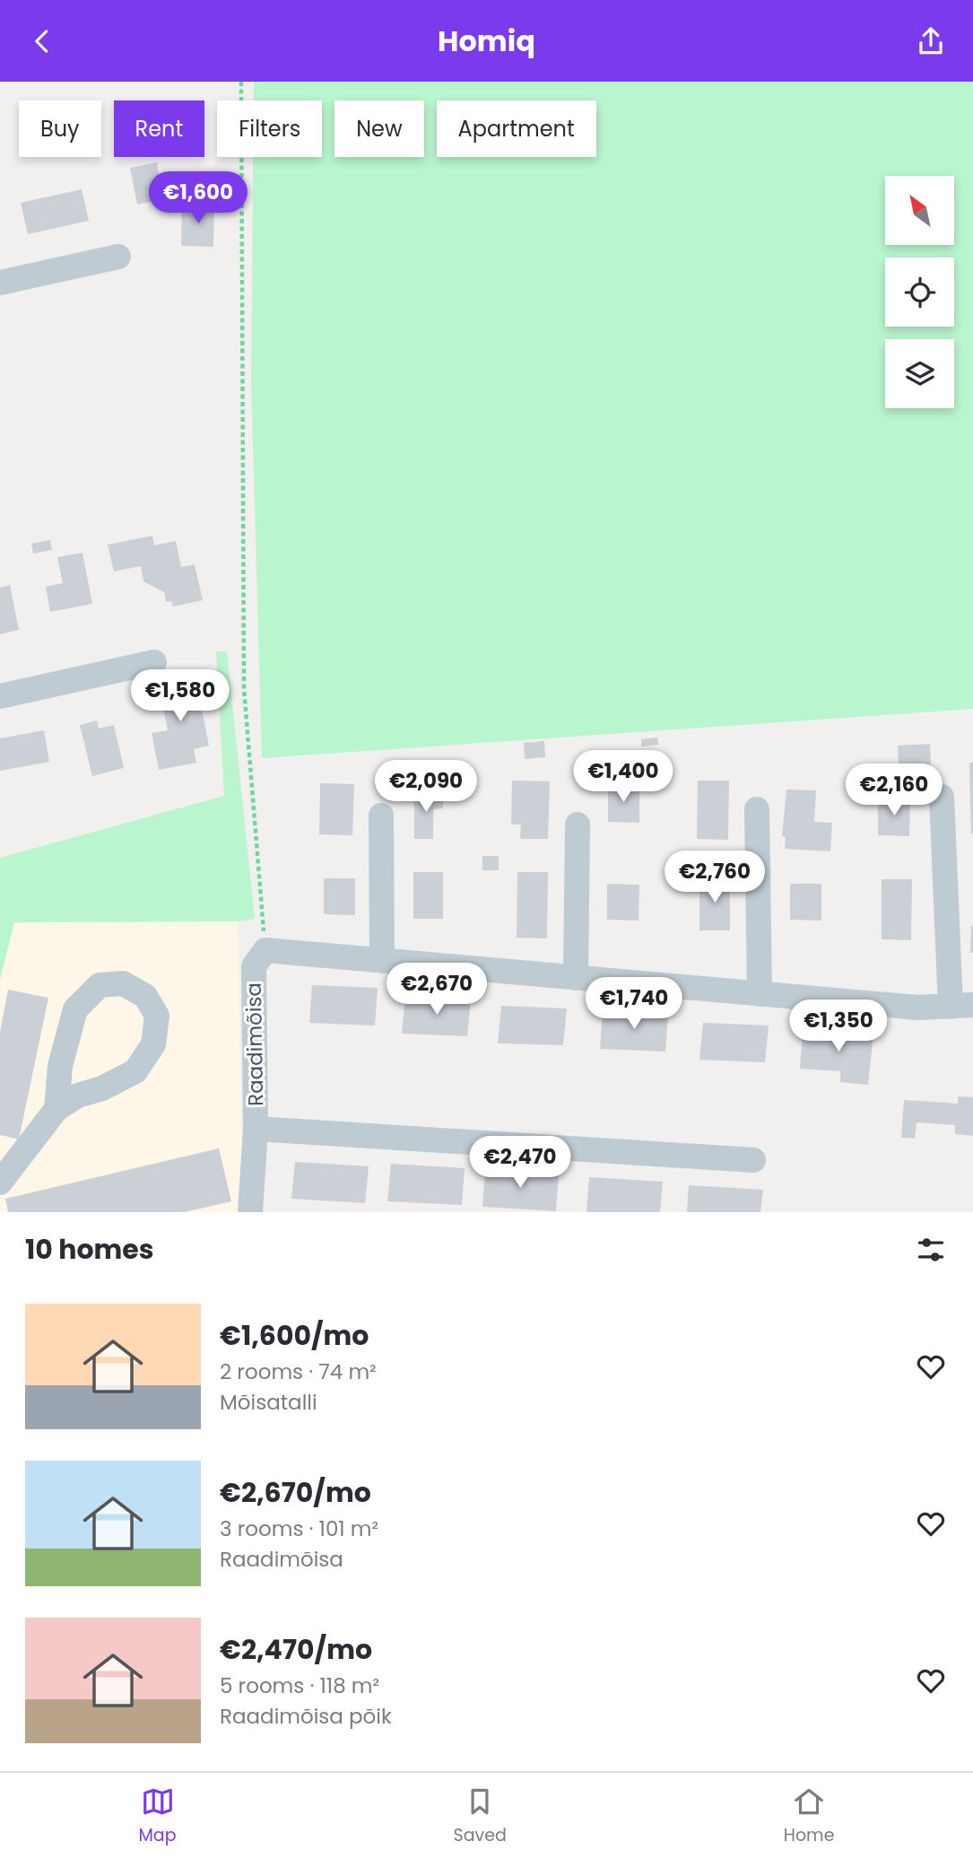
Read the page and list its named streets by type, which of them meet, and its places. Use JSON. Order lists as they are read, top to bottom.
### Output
{
  "streets": {
    "street": ["Raadimõisa"]
  },
  "north": "top left",
  "page": {
    "header": "Homiq",
    "chip": [
      "Buy",
      "Rent",
      "Filters",
      "New",
      "Apartment"
    ],
    "price": [
      "€1,600",
      "€1,580",
      "€1,400",
      "€2,090",
      "€2,160",
      "€2,760",
      "€2,670",
      "€1,740",
      "€1,350",
      "€2,470"
    ],
    "heading": "10 homes",
    "list": [
      {
        "name": "€1,600/mo",
        "note": "2 rooms · 74 m² · Mõisatalli"
      },
      {
        "name": "€2,670/mo",
        "note": "3 rooms · 101 m² · Raadimõisa"
      },
      {
        "name": "€2,470/mo",
        "note": "5 rooms · 118 m² · Raadimõisa põik"
      }
    ],
    "tabs": ["Map", "Saved", "Home"]
  }
}
